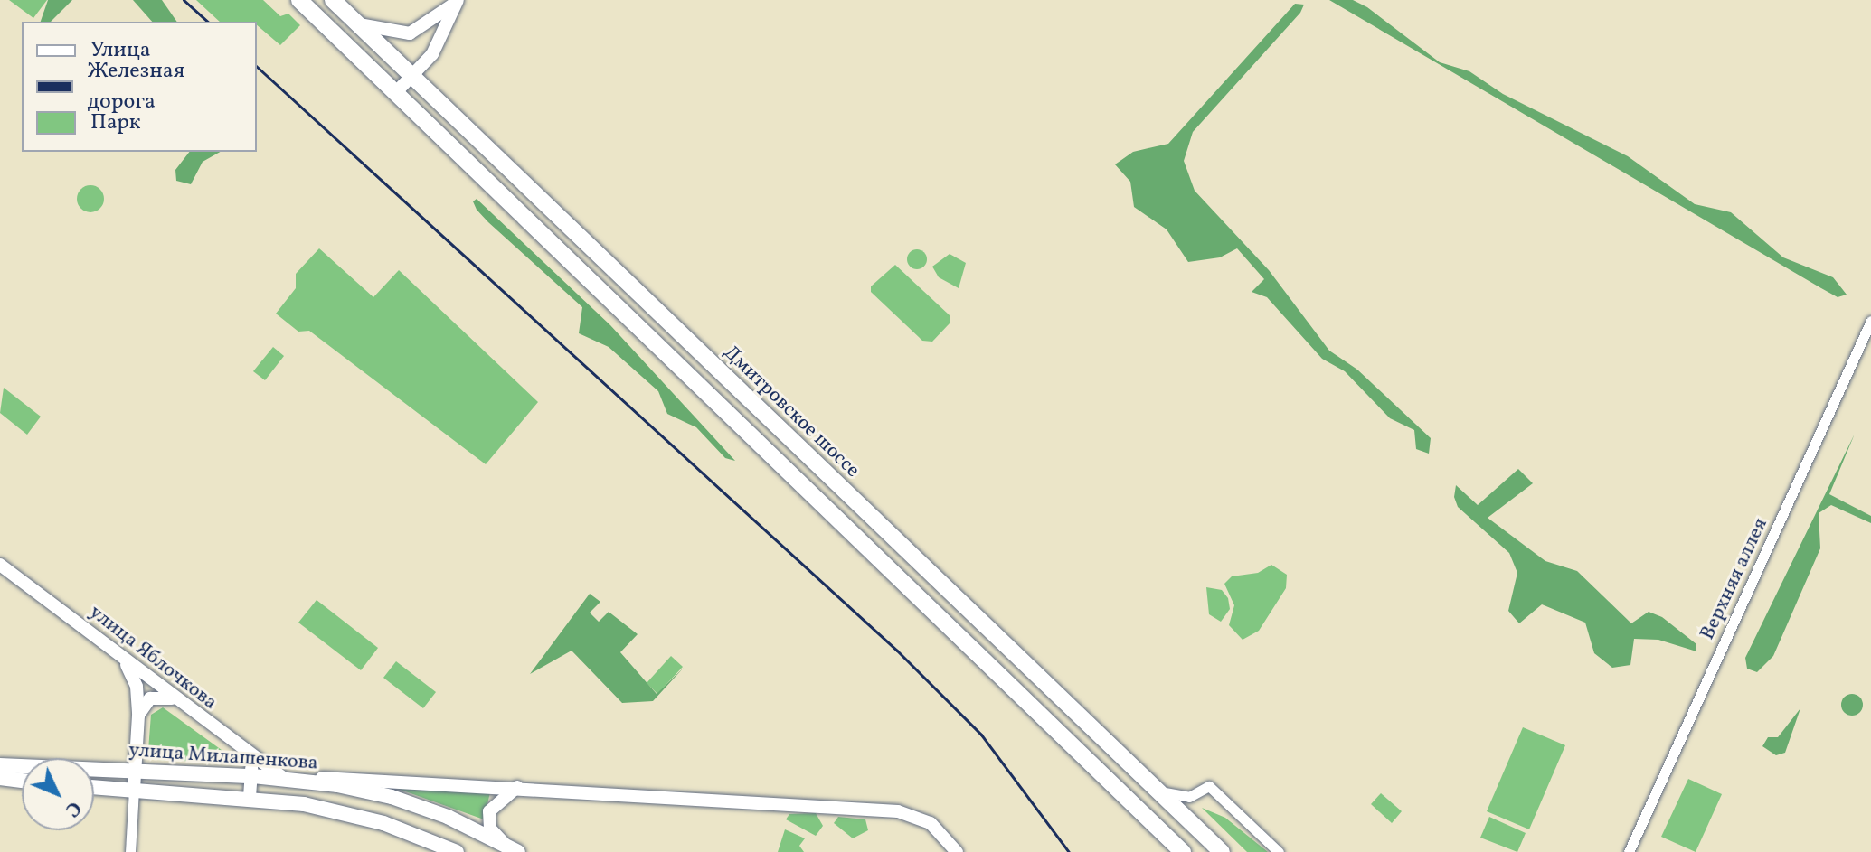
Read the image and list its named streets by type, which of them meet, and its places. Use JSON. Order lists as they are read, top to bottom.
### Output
{
  "streets": {
    "main road": ["Дмитровское шоссе", "улица Милашенкова"],
    "street": ["Верхняя аллея", "улица Яблочкова"]
  },
  "crossings": [
    ["улица Яблочкова", "улица Милашенкова"]
  ],
  "legend": ["Улица", "Железная дорога", "Парк"],
  "north": "bottom right"
}
